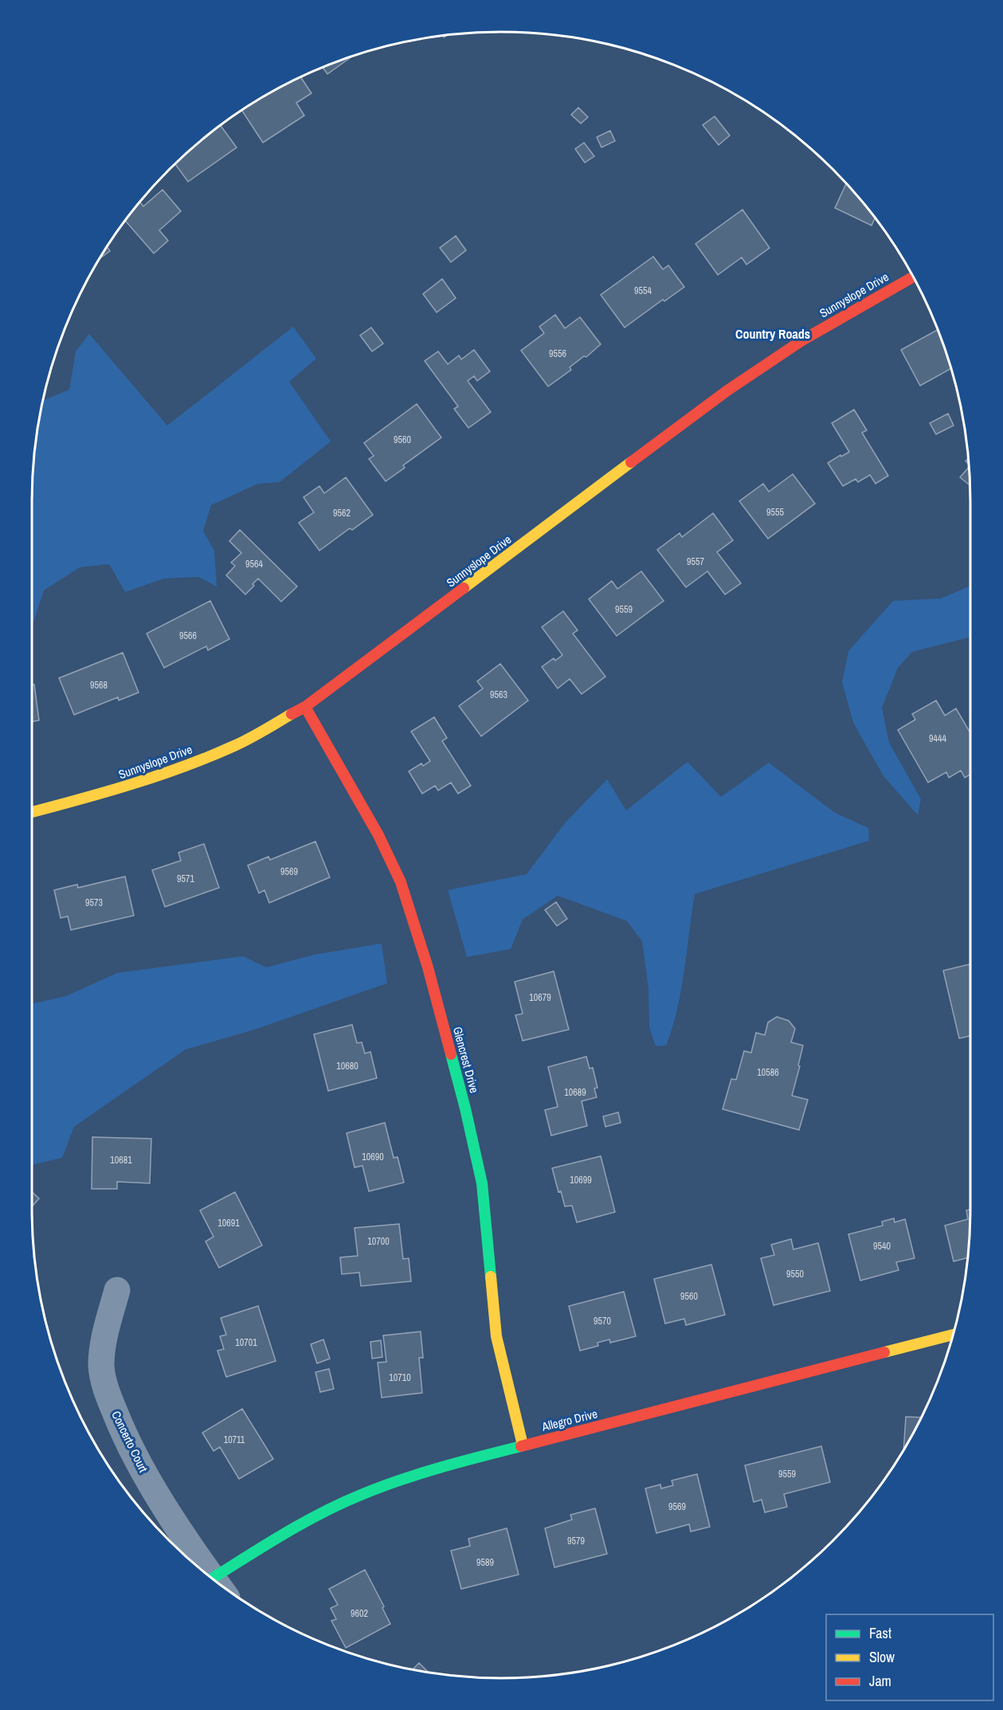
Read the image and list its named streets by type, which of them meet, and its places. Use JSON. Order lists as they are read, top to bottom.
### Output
{
  "streets": {
    "street": [
      "Sunnyslope Drive",
      "Glencrest Drive",
      "Allegro Drive",
      "Concerto Court"
    ]
  },
  "crossings": [
    ["Sunnyslope Drive", "Glencrest Drive"],
    ["Glencrest Drive", "Allegro Drive"]
  ],
  "districts": ["Country Roads"],
  "house_numbers": [
    "9554",
    "9556",
    "9560",
    "9555",
    "9562",
    "9557",
    "9564",
    "9559",
    "9566",
    "9568",
    "9563",
    "9444",
    "9569",
    "9571",
    "9573",
    "10679",
    "10680",
    "10586",
    "10689",
    "10690",
    "10681",
    "10699",
    "10691",
    "10700",
    "9540",
    "9550",
    "9560",
    "9570",
    "10701",
    "10710",
    "10711",
    "9559",
    "9569",
    "9579",
    "9589",
    "9602"
  ],
  "legend": ["Fast", "Slow", "Jam"]
}
